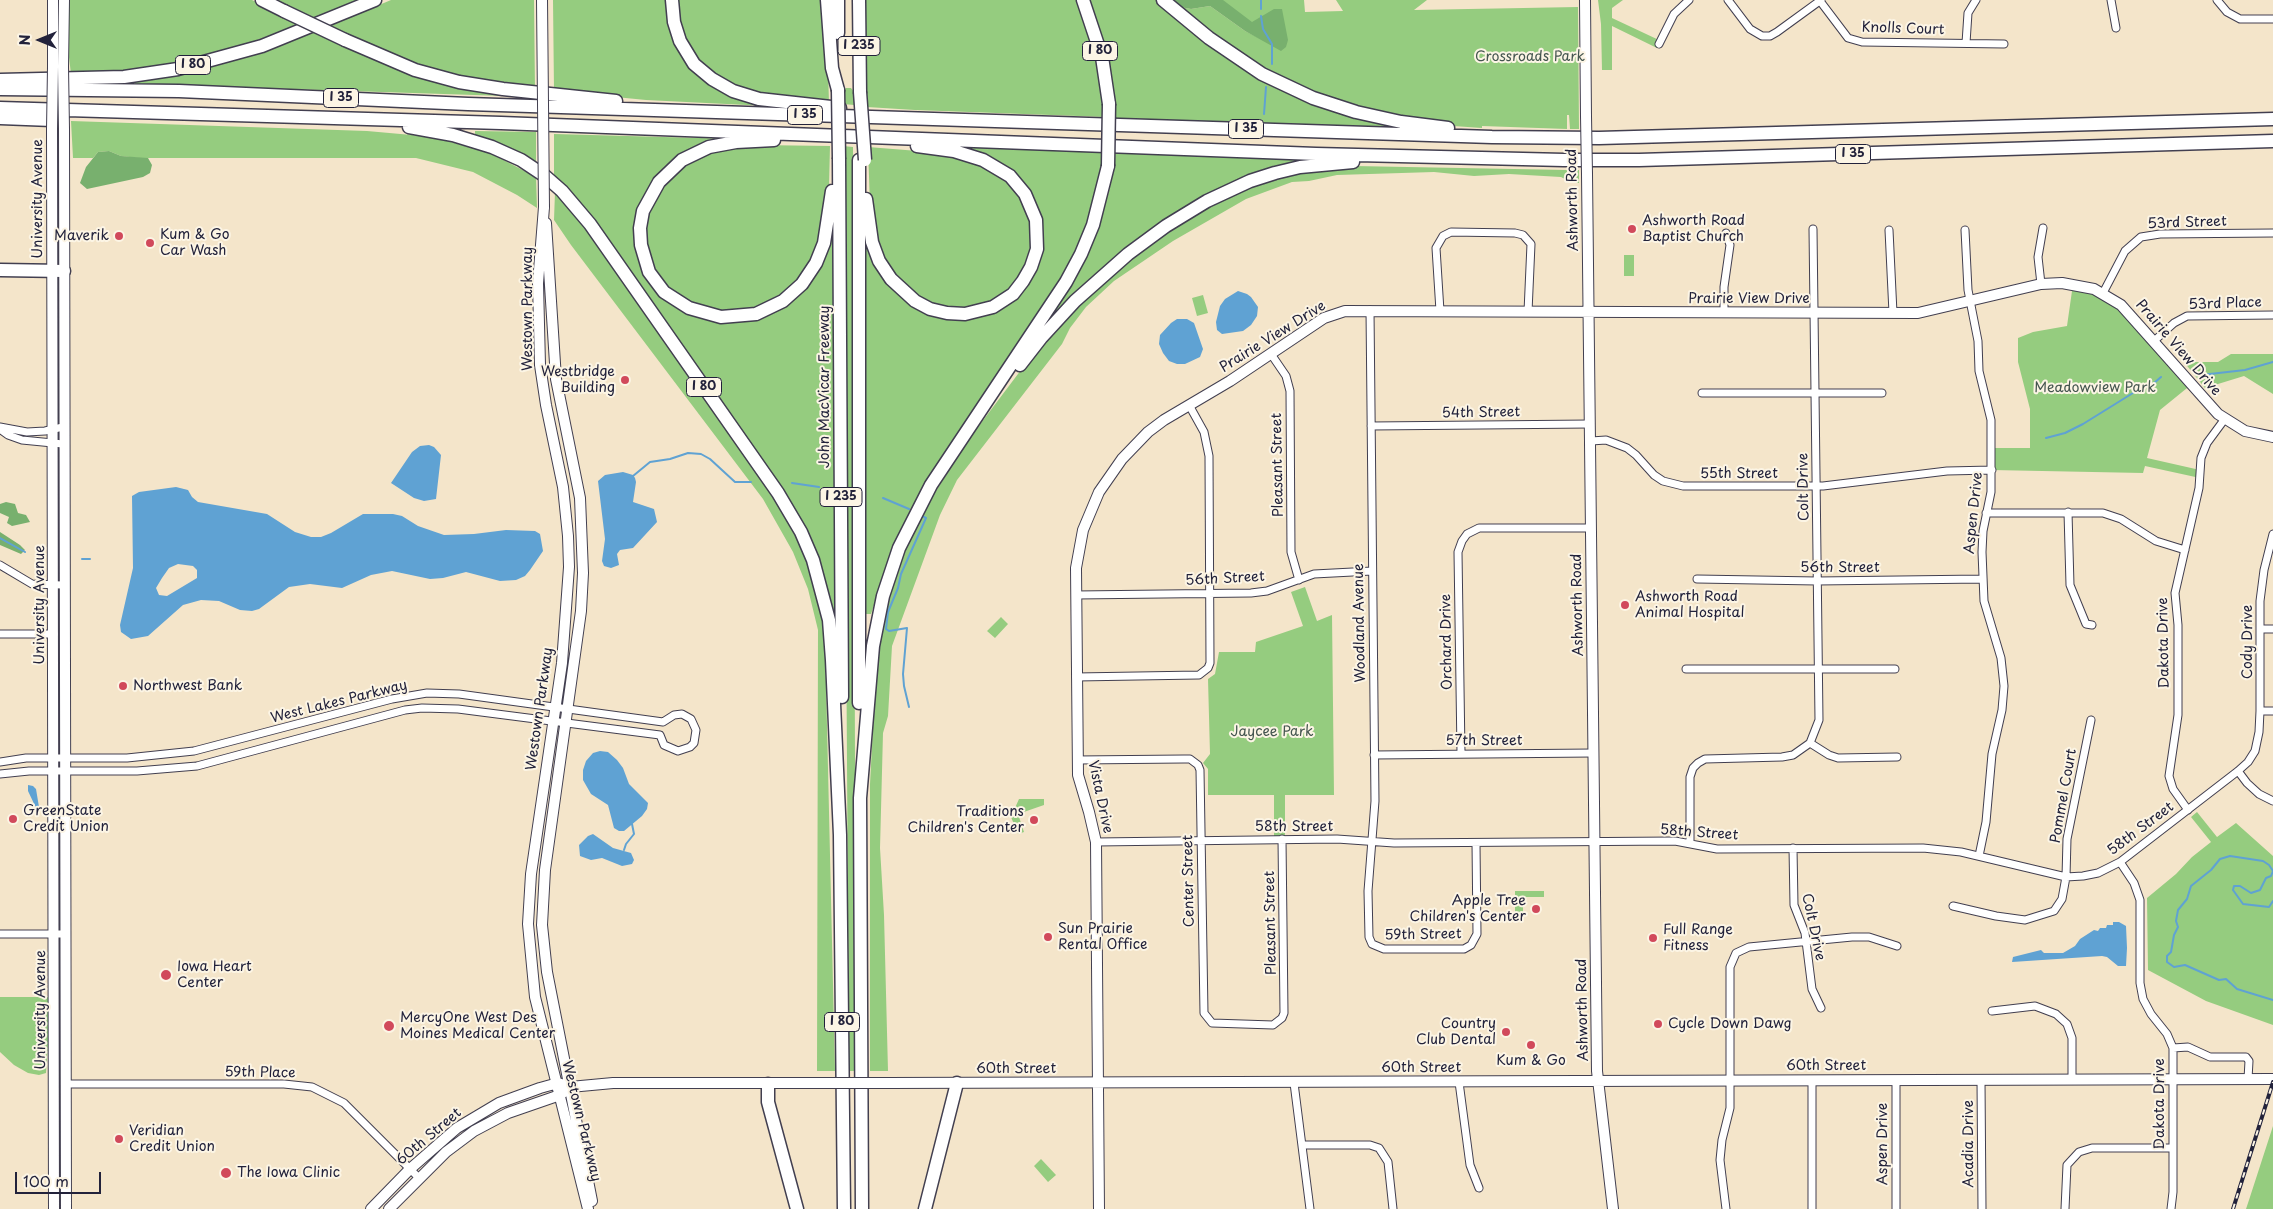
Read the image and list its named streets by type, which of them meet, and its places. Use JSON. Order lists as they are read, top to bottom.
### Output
{
  "streets": {
    "highway": [
      "I 235",
      "I 80",
      "I 35",
      "John MacVicar Freeway"
    ],
    "main road": [
      "University Avenue",
      "Ashworth Road",
      "Prairie View Drive",
      "Westown Parkway",
      "Vista Drive",
      "60th Street"
    ],
    "street": [
      "Knolls Court",
      "53rd Street",
      "53rd Place",
      "54th Street",
      "Pleasant Street",
      "55th Street",
      "Colt Drive",
      "Aspen Drive",
      "56th Street",
      "Woodland Avenue",
      "Orchard Drive",
      "Cody Drive",
      "Dakota Drive",
      "West Lakes Parkway",
      "57th Street",
      "Pommel Court",
      "58th Street",
      "Center Street",
      "59th Street",
      "59th Place",
      "Acadia Drive"
    ]
  },
  "crossings": [
    ["I 235", "I 80"],
    ["I 80", "I 35"],
    ["I 80", "John MacVicar Freeway"],
    ["University Avenue", "West Lakes Parkway"],
    ["University Avenue", "59th Place"],
    ["Ashworth Road", "Prairie View Drive"],
    ["Ashworth Road", "54th Street"],
    ["Ashworth Road", "55th Street"],
    ["Ashworth Road", "Orchard Drive"],
    ["Ashworth Road", "57th Street"],
    ["Ashworth Road", "58th Street"],
    ["Ashworth Road", "60th Street"],
    ["53rd Street", "Prairie View Drive"],
    ["Prairie View Drive", "53rd Place"],
    ["Prairie View Drive", "Pleasant Street"],
    ["Prairie View Drive", "Colt Drive"],
    ["Prairie View Drive", "Aspen Drive"],
    ["Prairie View Drive", "Woodland Avenue"],
    ["Prairie View Drive", "Dakota Drive"],
    ["Prairie View Drive", "Vista Drive"],
    ["Westown Parkway", "West Lakes Parkway"],
    ["Westown Parkway", "60th Street"],
    ["54th Street", "Woodland Avenue"],
    ["Pleasant Street", "56th Street"],
    ["Pleasant Street", "58th Street"],
    ["Pleasant Street", "Center Street"],
    ["55th Street", "Colt Drive"],
    ["55th Street", "Aspen Drive"],
    ["Colt Drive", "56th Street"],
    ["Colt Drive", "58th Street"],
    ["Aspen Drive", "56th Street"],
    ["Aspen Drive", "58th Street"],
    ["Aspen Drive", "60th Street"],
    ["56th Street", "Woodland Avenue"],
    ["56th Street", "Vista Drive"],
    ["Woodland Avenue", "57th Street"],
    ["Woodland Avenue", "58th Street"],
    ["Woodland Avenue", "59th Street"],
    ["Orchard Drive", "57th Street"],
    ["Cody Drive", "58th Street"],
    ["Dakota Drive", "58th Street"],
    ["Dakota Drive", "60th Street"],
    ["Pommel Court", "58th Street"],
    ["Vista Drive", "58th Street"],
    ["Vista Drive", "Center Street"],
    ["Vista Drive", "60th Street"],
    ["58th Street", "Center Street"],
    ["58th Street", "59th Street"],
    ["60th Street", "59th Place"],
    ["60th Street", "Acadia Drive"]
  ],
  "parks": ["Crossroads Park", "Meadowview Park", "Jaycee Park"],
  "places": [
    "Ashworth Road Baptist Church",
    "Maverik",
    "Kum & Go Car Wash",
    "Westbridge Building",
    "Ashworth Road Animal Hospital",
    "Northwest Bank",
    "GreenState Credit Union",
    "Traditions Children's Center",
    "Apple Tree Children's Center",
    "Sun Prairie Rental Office",
    "Full Range Fitness",
    "Iowa Heart Center",
    "Cycle Down Dawg",
    "MercyOne West Des Moines Medical Center",
    "Country Club Dental",
    "Kum & Go",
    "Veridian Credit Union",
    "The Iowa Clinic"
  ],
  "scale_bar": "100 m",
  "north": "left"
}
